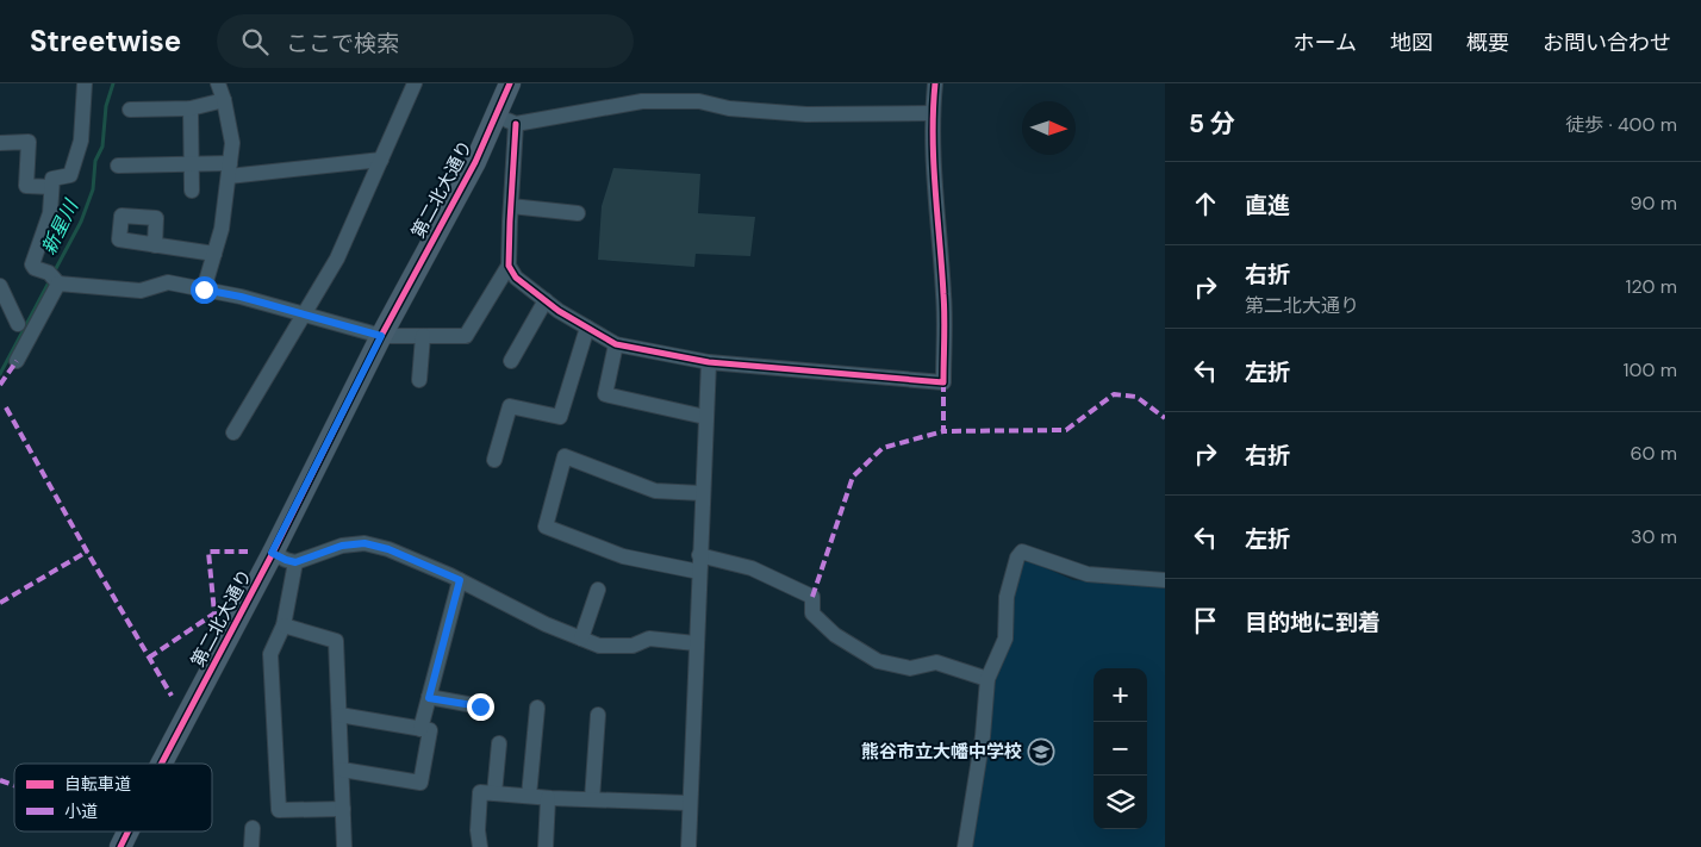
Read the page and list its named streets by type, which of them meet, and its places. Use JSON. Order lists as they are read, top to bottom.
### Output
{
  "streets": {
    "street": ["第二北大通り"]
  },
  "water": ["新星川"],
  "places": {
    "school or university": ["熊谷市立大幡中学校"]
  },
  "legend": ["自転車道", "小道"],
  "north": "right",
  "page": {
    "header": "Streetwise",
    "search": "ここで検索",
    "nav": [
      "ホーム",
      "地図",
      "概要",
      "お問い合わせ"
    ],
    "heading": ["5 分", "徒歩 · 400 m"],
    "list": [
      ["直進", "90 m"],
      ["右折", "第二北大通り", "120 m"],
      ["左折", "100 m"],
      ["右折", "60 m"],
      ["左折", "30 m"],
      "目的地に到着"
    ],
    "map_buttons": ["+", "−"]
  }
}
